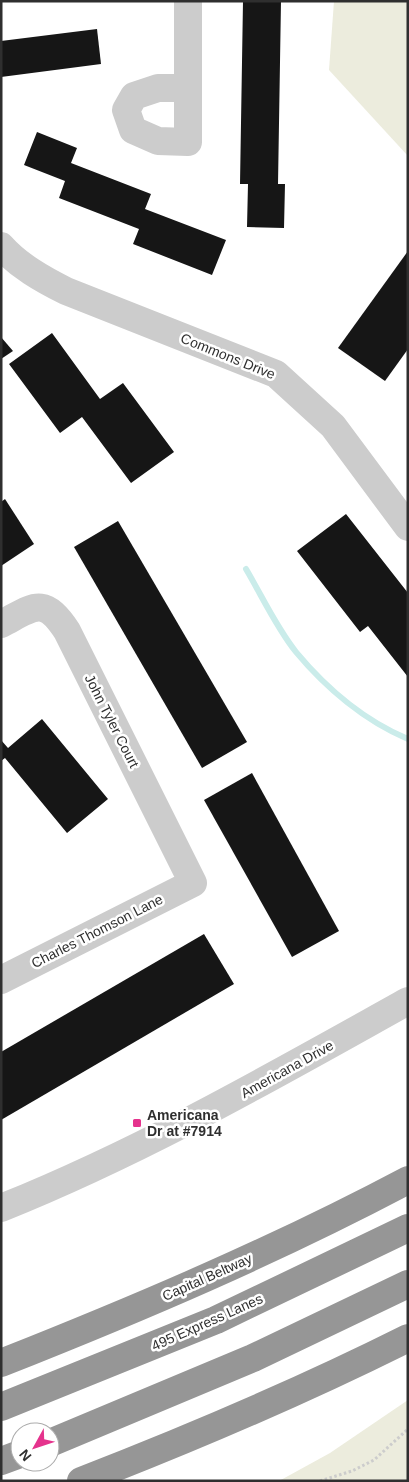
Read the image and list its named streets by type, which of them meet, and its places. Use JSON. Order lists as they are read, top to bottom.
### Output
{
  "streets": {
    "highway": ["Capital Beltway", "495 Express Lanes"],
    "street": [
      "Commons Drive",
      "John Tyler Court",
      "Charles Thomson Lane",
      "Americana Drive"
    ]
  },
  "crossings": [
    ["John Tyler Court", "Charles Thomson Lane"]
  ],
  "places": {
    "transit": ["Americana Dr at #7914"]
  },
  "north": "bottom left"
}
